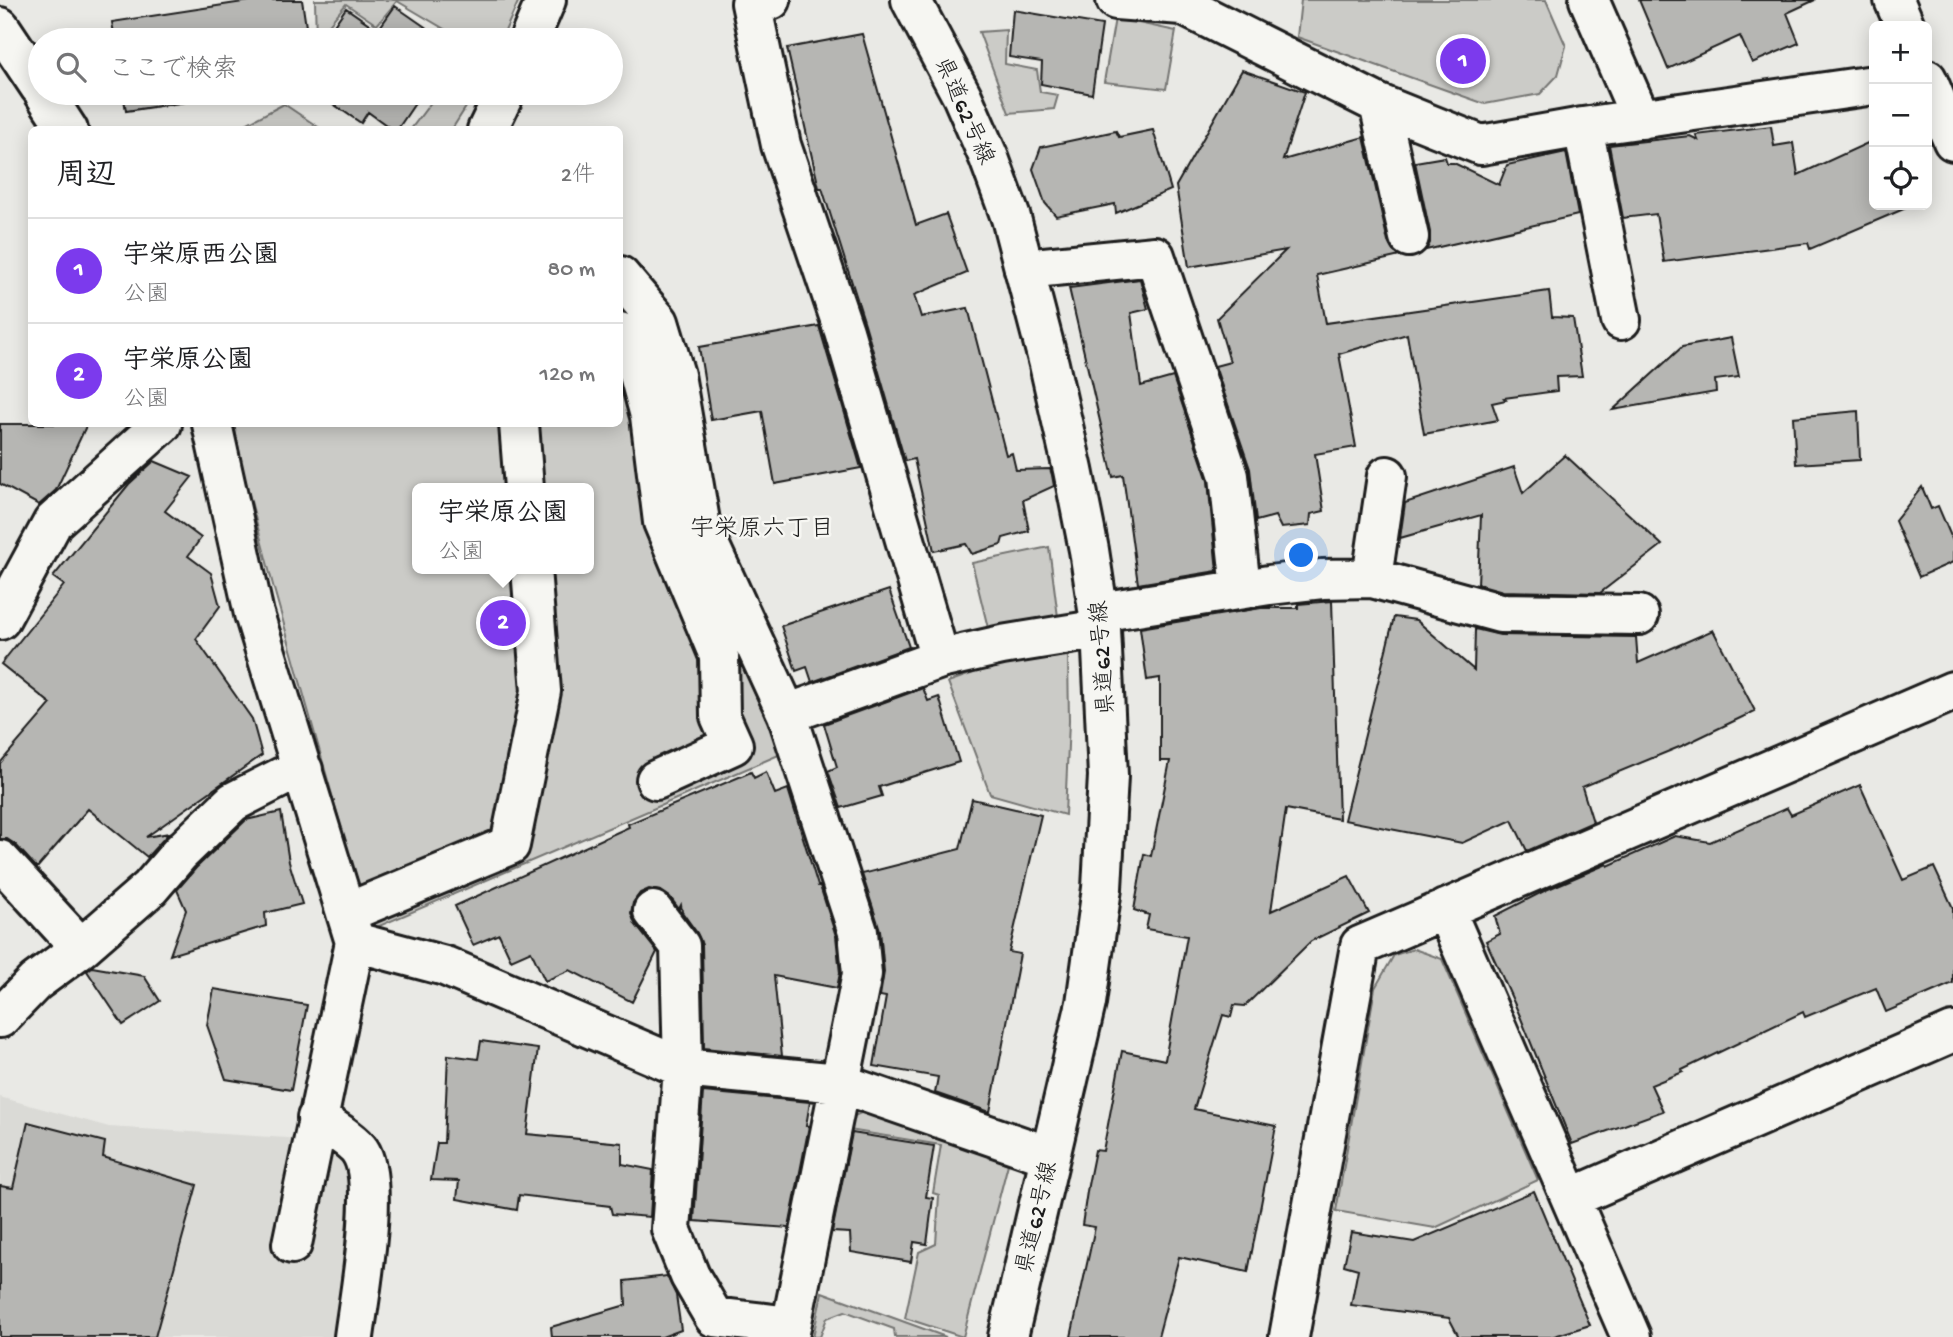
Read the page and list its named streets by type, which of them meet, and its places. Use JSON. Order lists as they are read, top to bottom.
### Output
{
  "streets": {
    "street": ["県道62号線"]
  },
  "districts": ["宇栄原六丁目"],
  "page": {
    "map_buttons": ["+", "−"],
    "search": "ここで検索",
    "pins": ["1", "2"],
    "heading": ["周辺", "2件"],
    "list": [
      {
        "mark": "1",
        "name": "宇栄原西公園",
        "note": "公園",
        "value": "80 m"
      },
      {
        "mark": "2",
        "name": "宇栄原公園",
        "note": "公園",
        "value": "120 m"
      }
    ],
    "popup": ["宇栄原公園", "公園"]
  }
}
